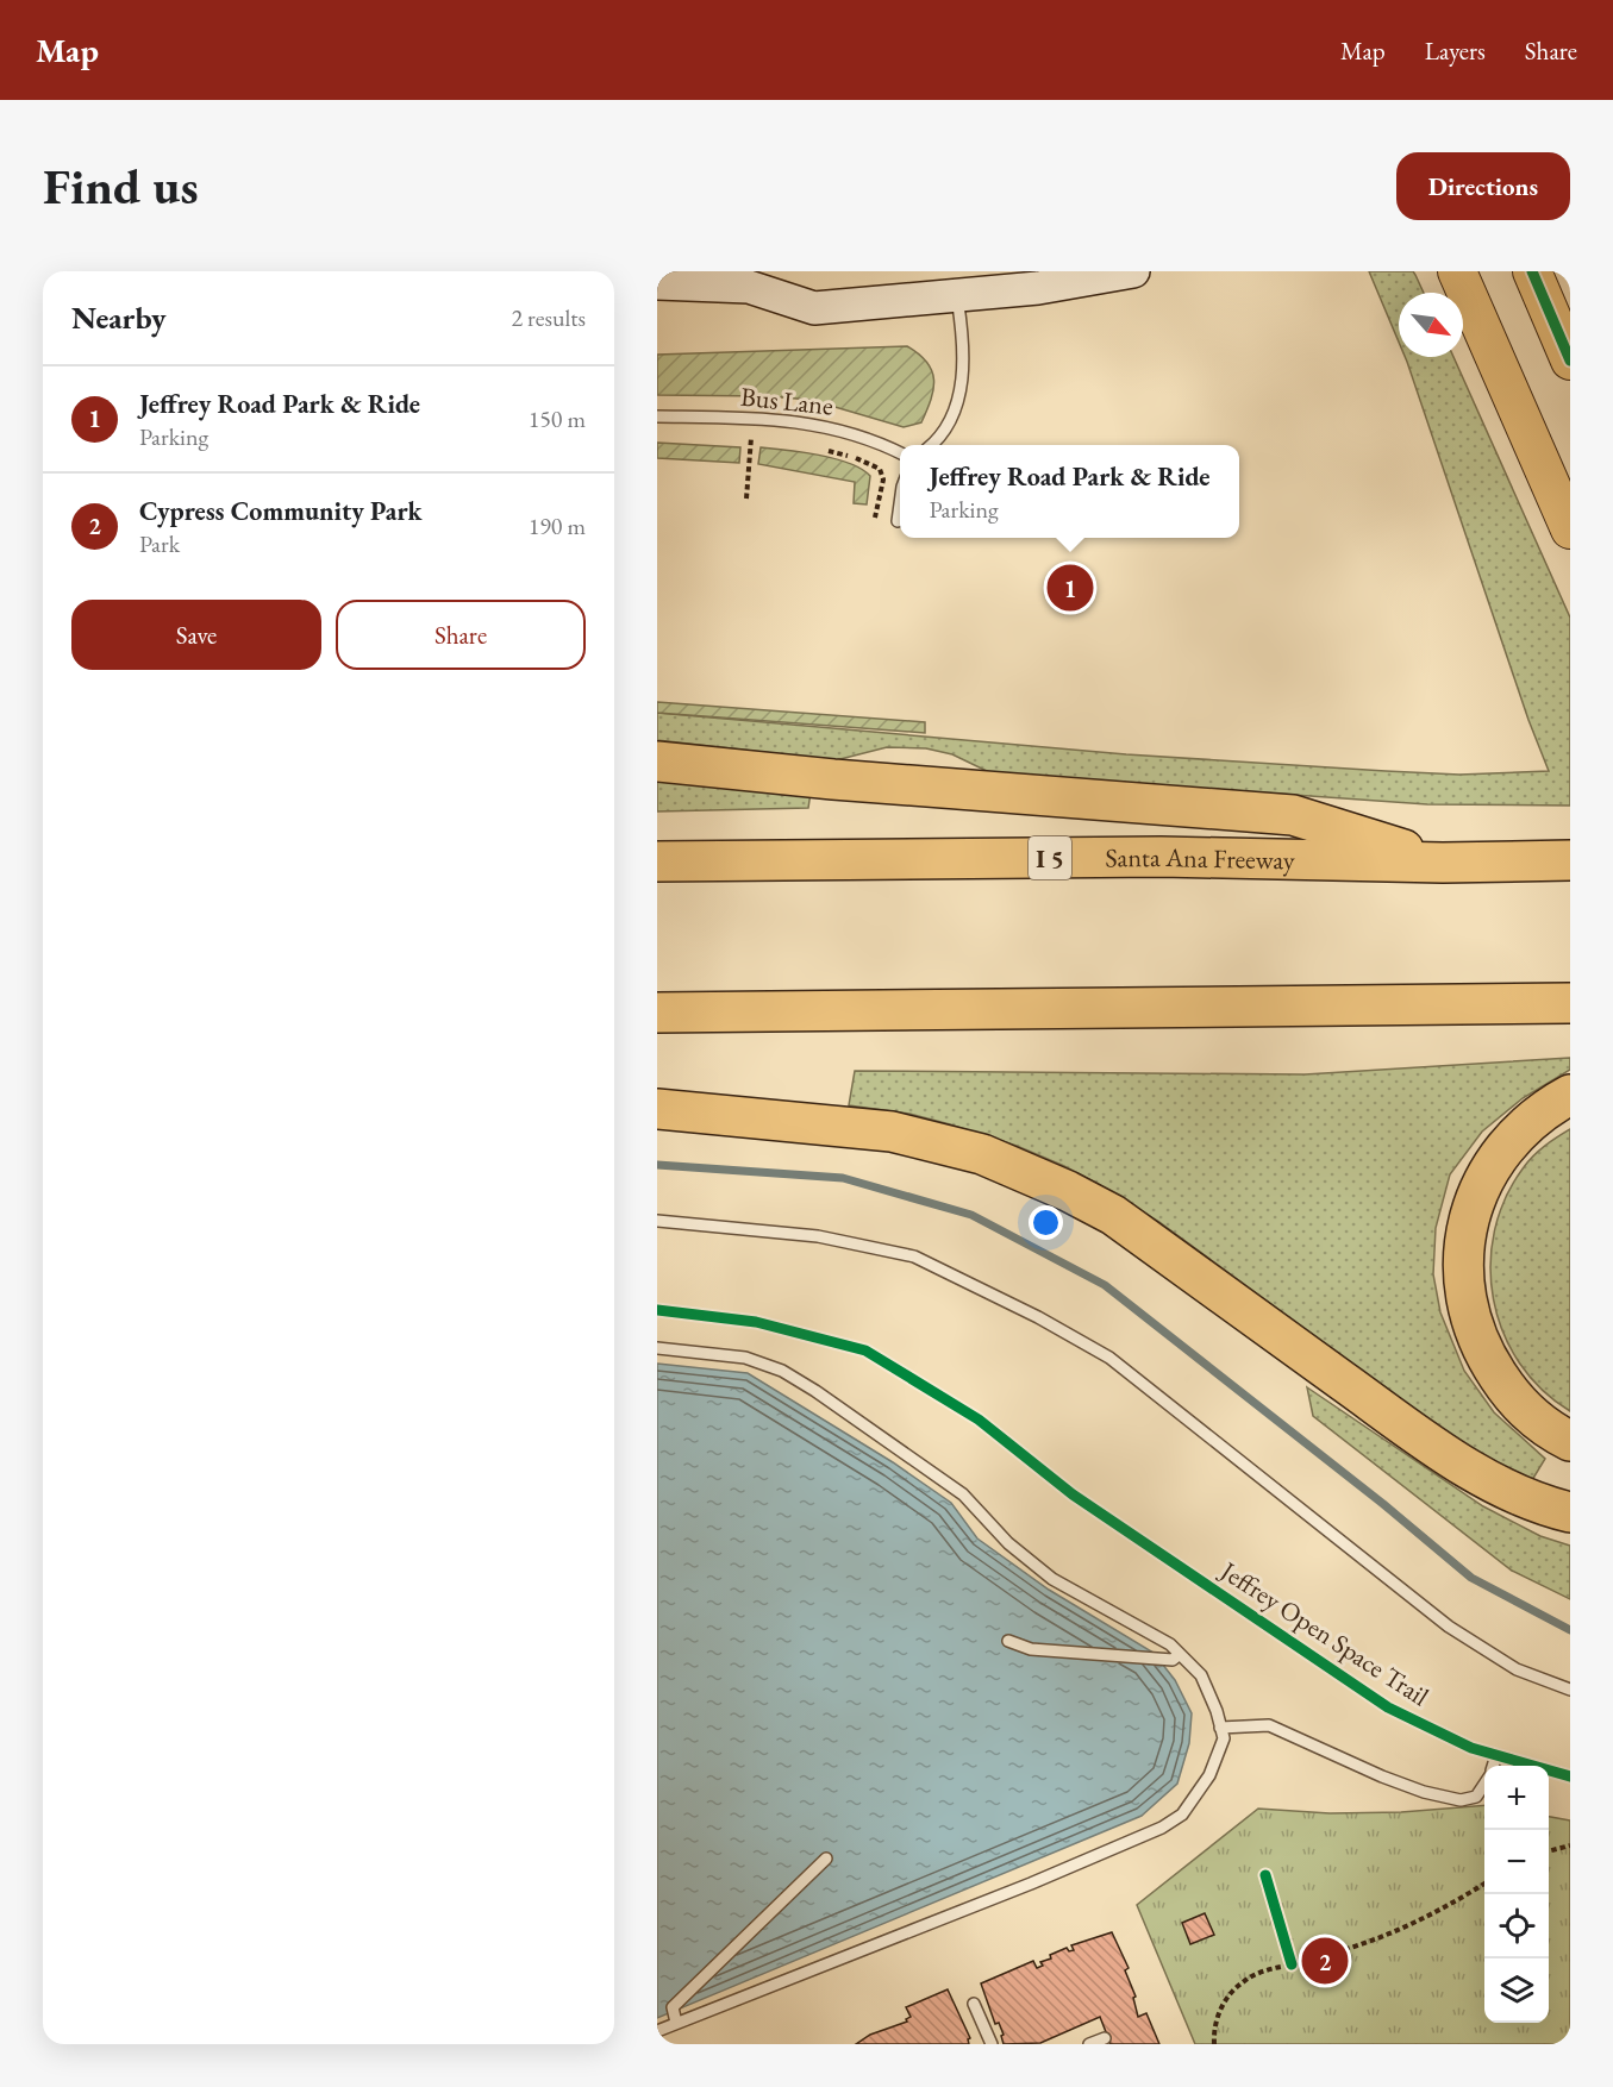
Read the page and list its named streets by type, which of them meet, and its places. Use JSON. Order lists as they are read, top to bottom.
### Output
{
  "streets": {
    "highway": ["I 5", "Santa Ana Freeway"],
    "lane": ["Bus Lane"],
    "cycle path": ["Jeffrey Open Space Trail"]
  },
  "north": "bottom right",
  "page": {
    "header": "Map",
    "nav": ["Map", "Layers", "Share"],
    "buttons": [
      "Directions",
      ["Save", "Share"]
    ],
    "title": "Find us",
    "heading": ["Nearby", "2 results"],
    "list": [
      {
        "mark": "1",
        "name": "Jeffrey Road Park & Ride",
        "note": "Parking",
        "value": "150 m"
      },
      {
        "mark": "2",
        "name": "Cypress Community Park",
        "note": "Park",
        "value": "190 m"
      }
    ],
    "popup": ["Jeffrey Road Park & Ride", "Parking"],
    "pins": ["1", "2"],
    "map_buttons": ["+", "−"]
  }
}
